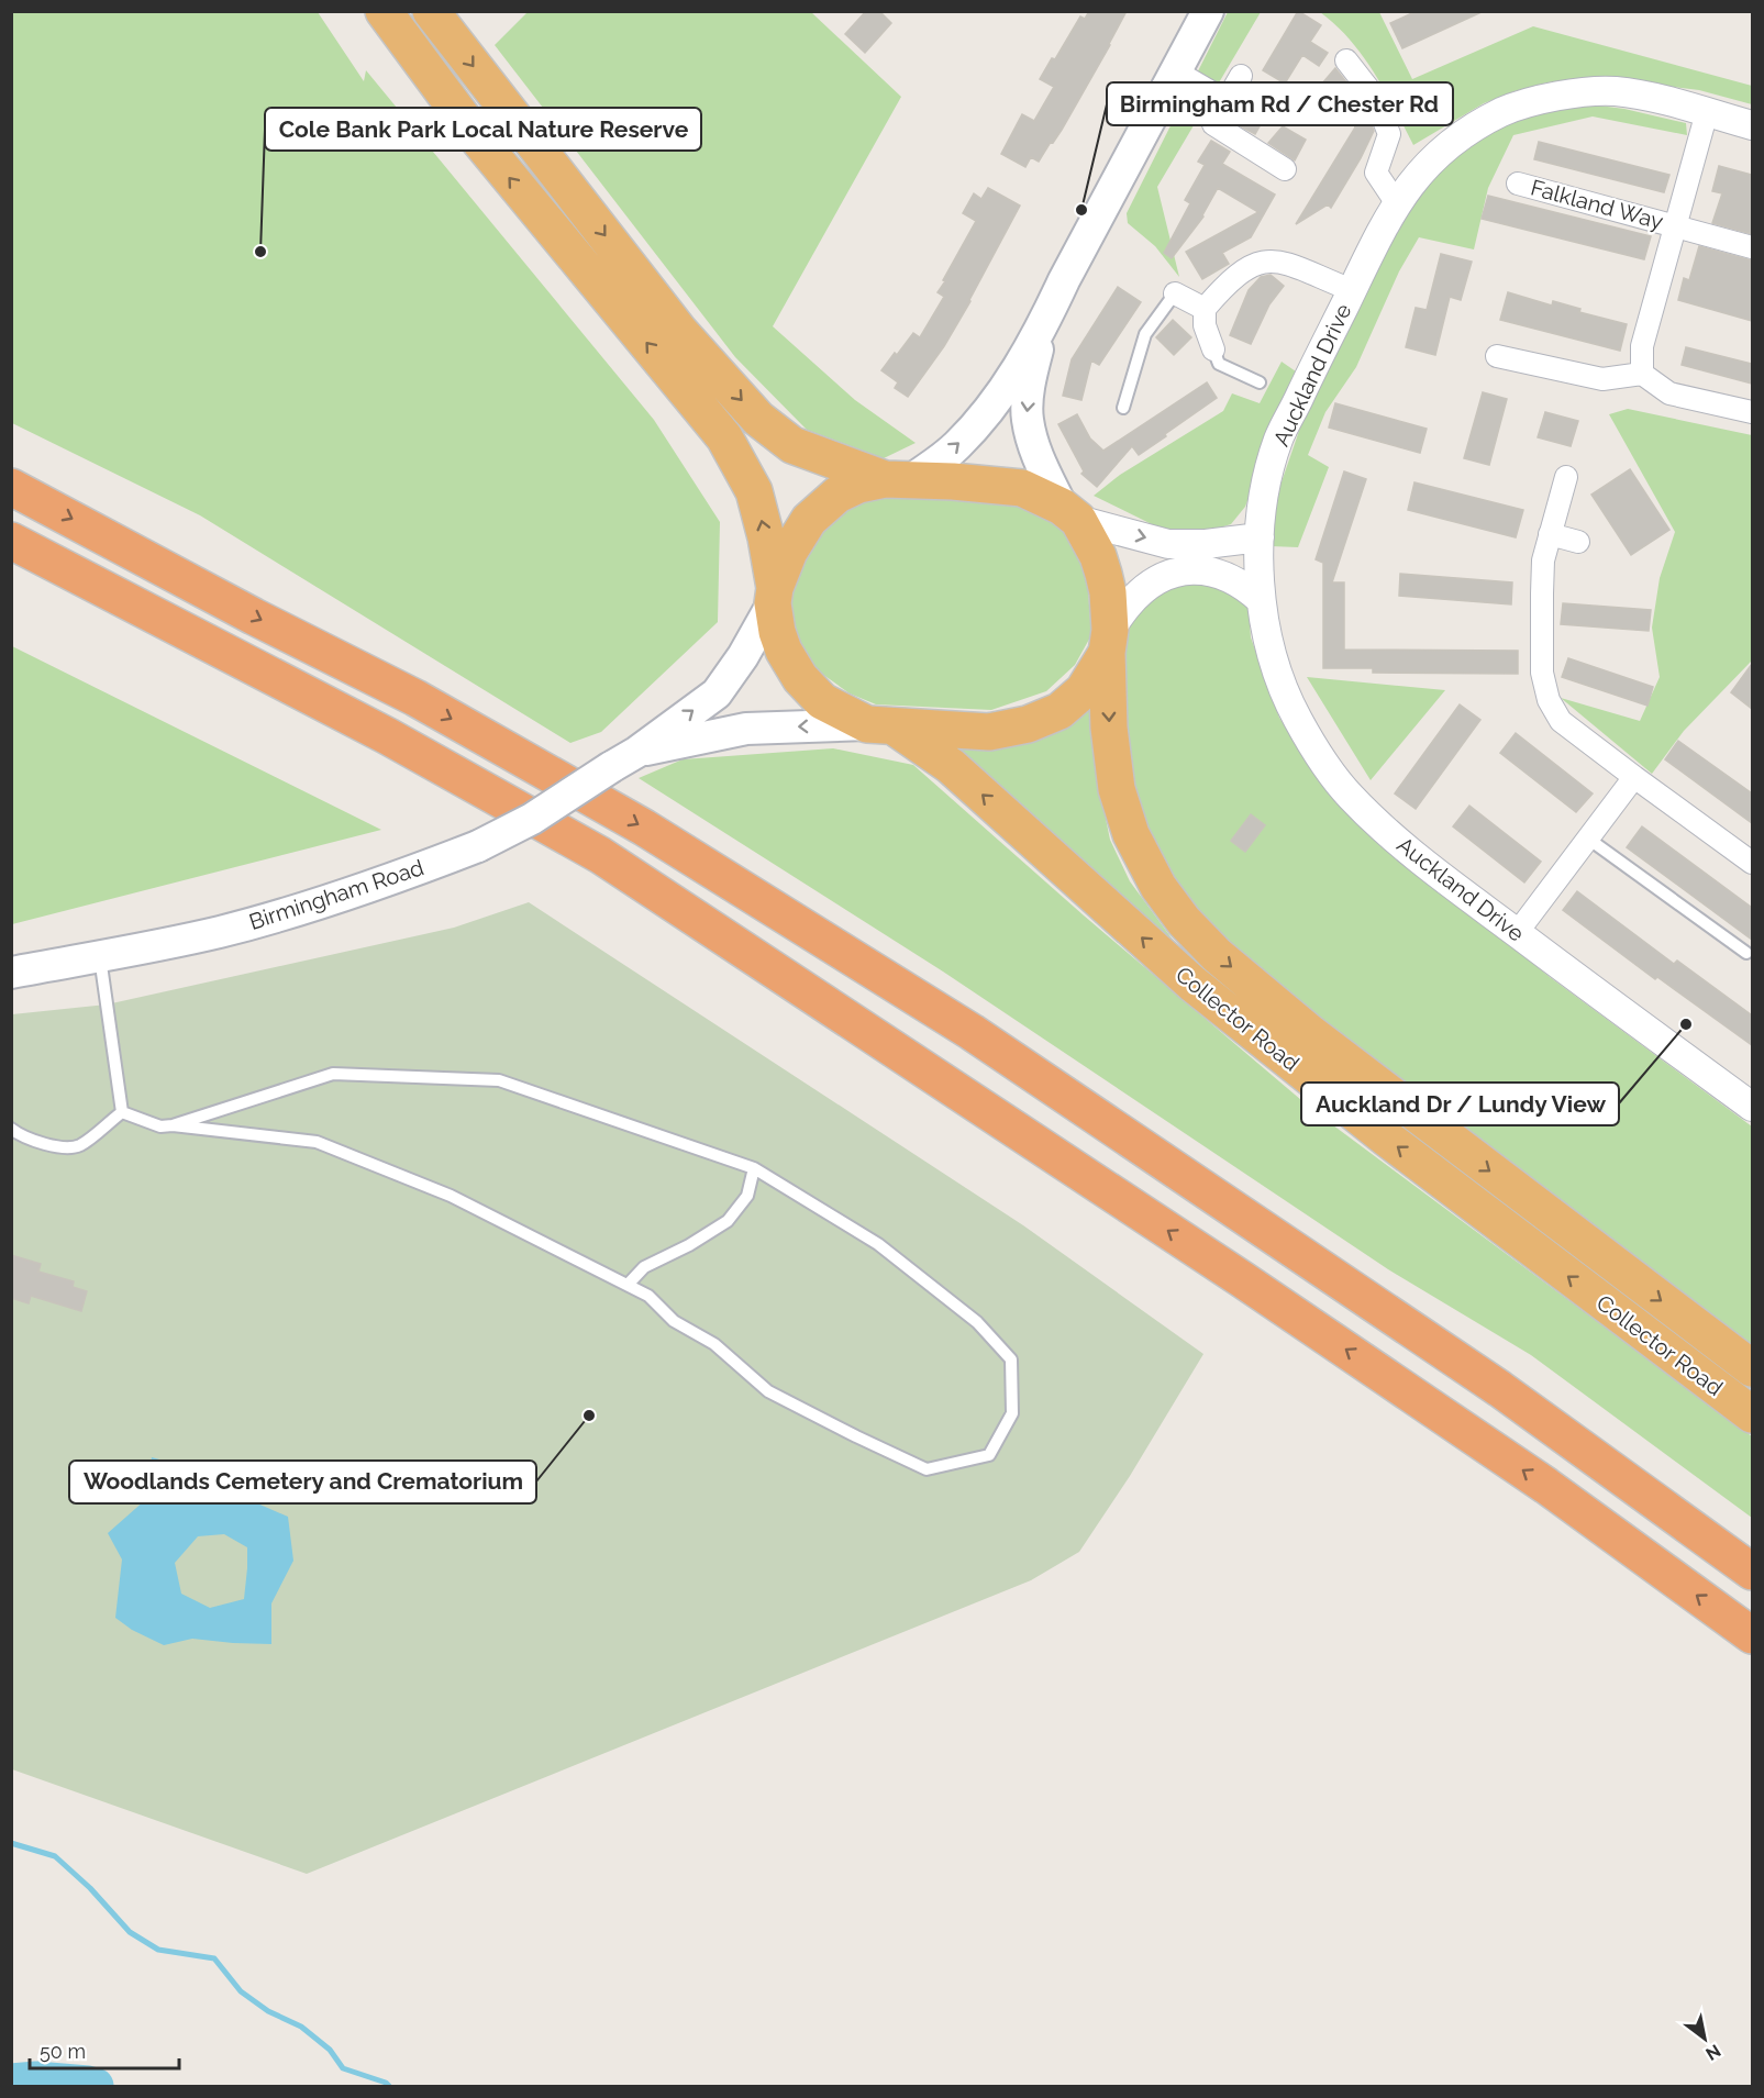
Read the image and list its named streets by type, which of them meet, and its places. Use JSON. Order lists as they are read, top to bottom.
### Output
{
  "streets": {
    "highway": ["Collector Road"],
    "main road": ["Birmingham Road"],
    "street": ["Falkland Way", "Auckland Drive"]
  },
  "crossings": [
    ["Falkland Way", "Auckland Drive"],
    ["Birmingham Road", "Collector Road"]
  ],
  "places": [
    "Birmingham Rd / Chester Rd",
    "Cole Bank Park Local Nature Reserve",
    "Auckland Dr / Lundy View",
    "Woodlands Cemetery and Crematorium"
  ],
  "scale_bar": "50 m",
  "north": "bottom right"
}
